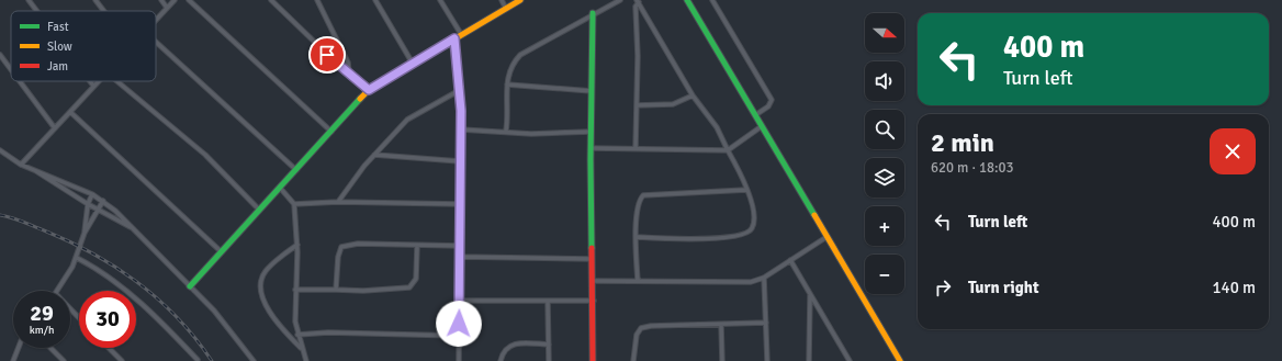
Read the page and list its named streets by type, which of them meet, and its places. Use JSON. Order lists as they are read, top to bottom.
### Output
{
  "legend": ["Fast", "Slow", "Jam"],
  "north": "right",
  "page": {
    "map_buttons": ["+", "−"],
    "turn": ["400 m", "Turn left"],
    "heading": ["2 min", "620 m · 18:03"],
    "list": [
      {
        "name": "Turn left",
        "value": "400 m"
      },
      {
        "name": "Turn right",
        "value": "140 m"
      }
    ],
    "speed": "29 km/h",
    "limit": "30"
  }
}
